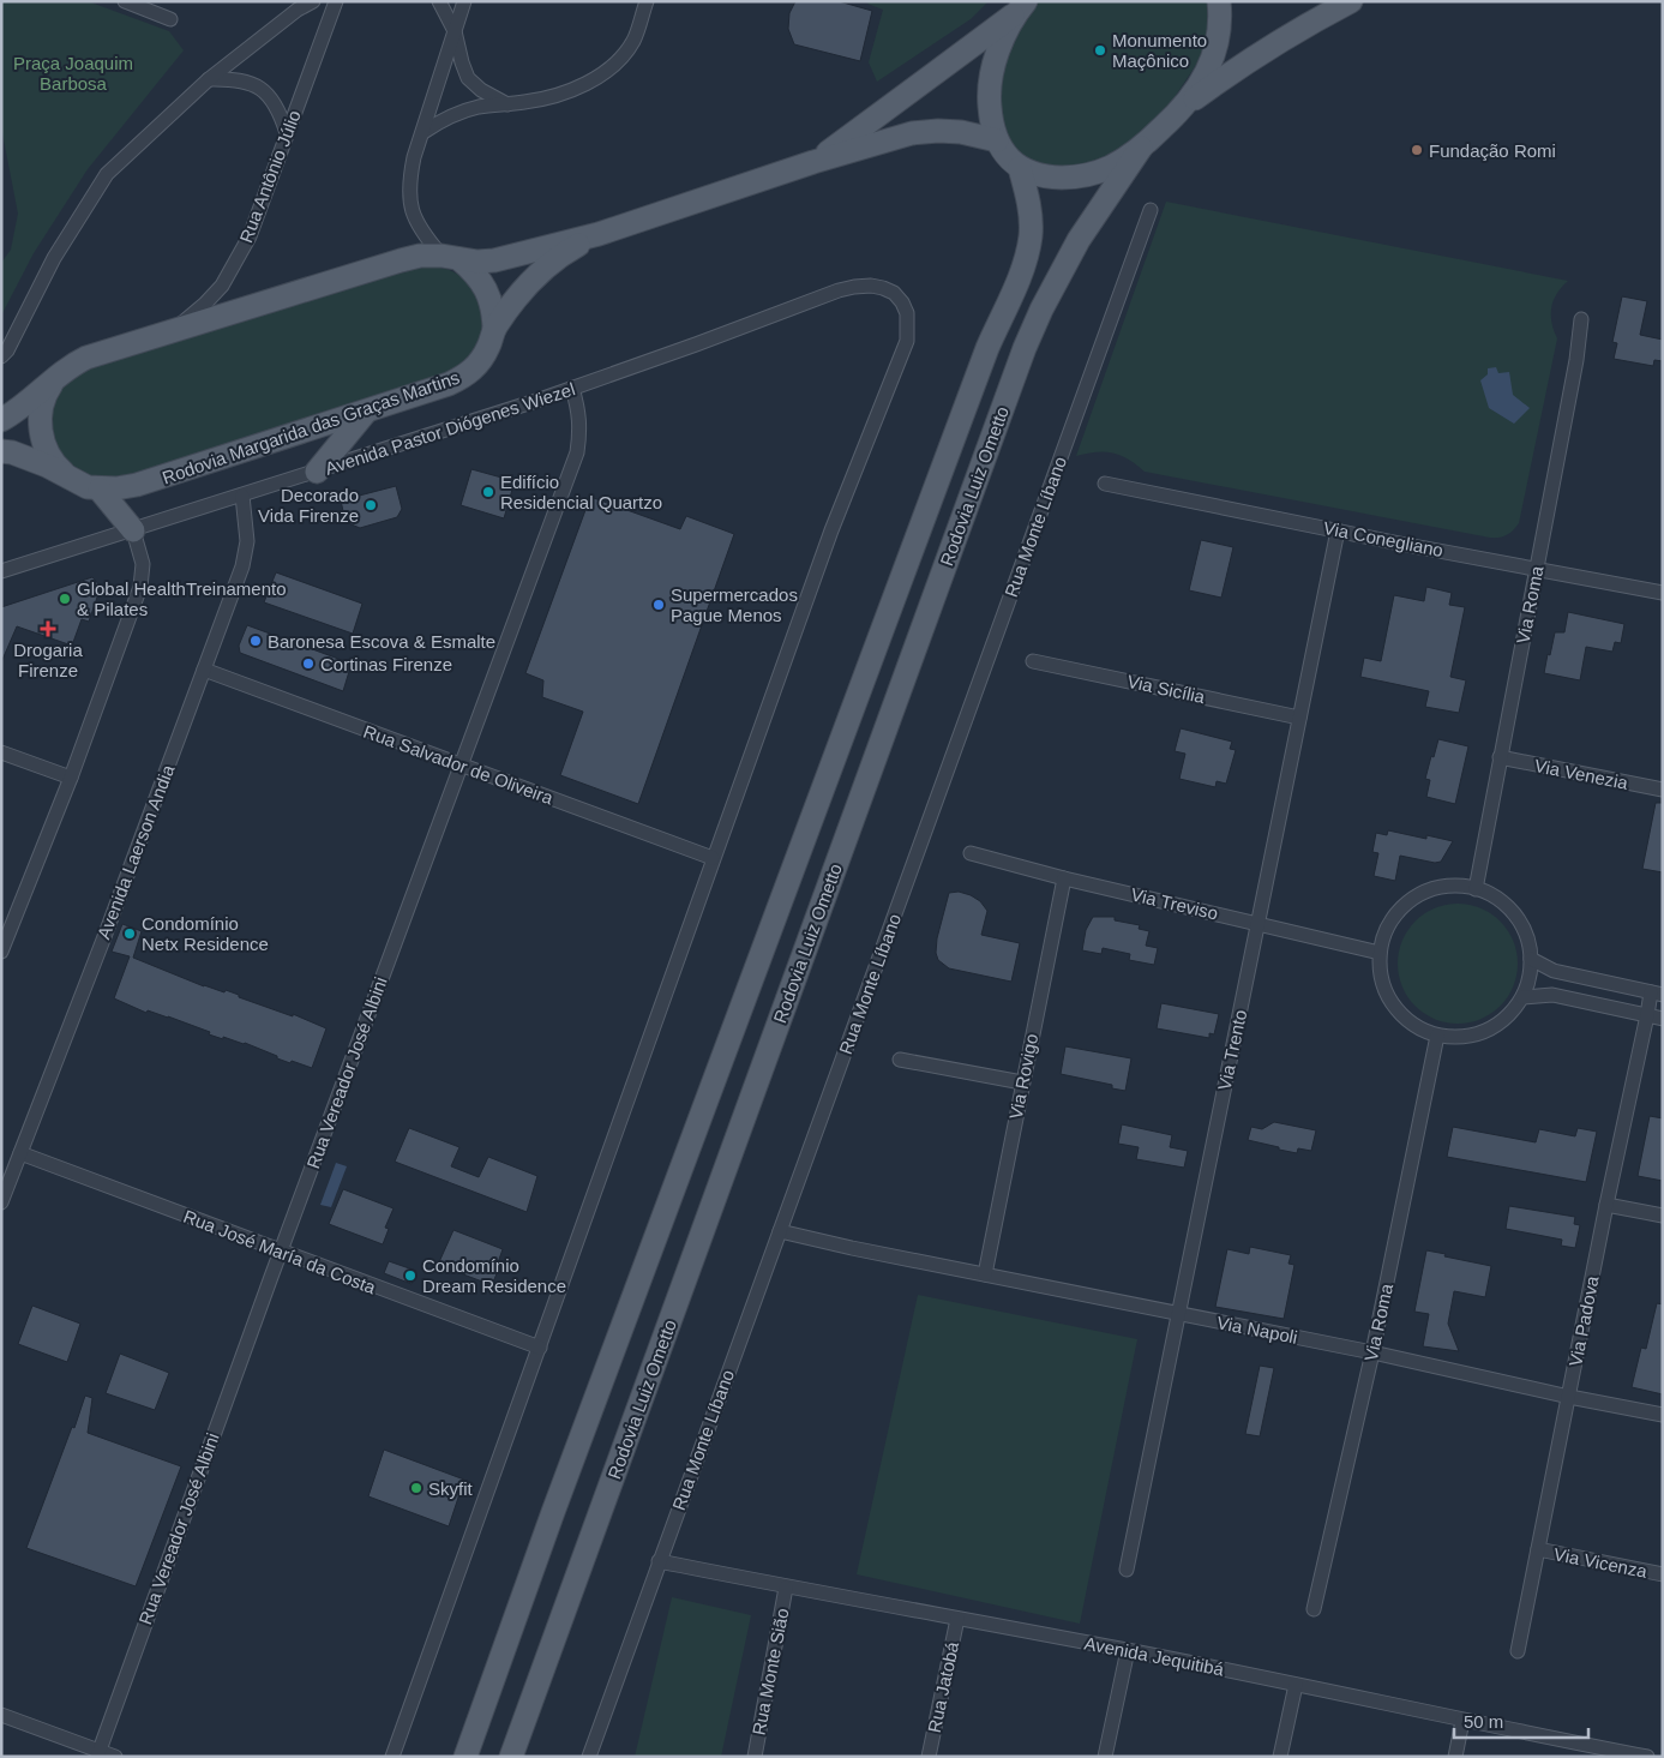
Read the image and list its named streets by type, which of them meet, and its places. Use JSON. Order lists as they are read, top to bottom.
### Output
{
  "streets": {
    "main road": ["Rodovia Margarida das Graças Martins", "Rodovia Luiz Ometto"],
    "street": [
      "Rua Antônio Júlio",
      "Avenida Pastor Diógenes Wiezel",
      "Rua Monte Líbano",
      "Via Conegliano",
      "Via Roma",
      "Via Sicília",
      "Rua Salvador de Oliveira",
      "Via Venezia",
      "Avenida Laerson Andia",
      "Via Treviso",
      "Via Trento",
      "Rua Vereador José Albini",
      "Via Rovigo",
      "Rua José María da Costa",
      "Via Padova",
      "Via Napoli",
      "Via Vicenza",
      "Avenida Jequitibá",
      "Rua Monte Sião",
      "Rua Jatobá"
    ]
  },
  "crossings": [
    ["Rua Antônio Júlio", "Rodovia Margarida das Graças Martins"],
    ["Avenida Pastor Diógenes Wiezel", "Rua Salvador de Oliveira"],
    ["Avenida Pastor Diógenes Wiezel", "Avenida Laerson Andia"],
    ["Avenida Pastor Diógenes Wiezel", "Rua Vereador José Albini"],
    ["Rua Monte Líbano", "Via Napoli"],
    ["Rua Monte Líbano", "Avenida Jequitibá"],
    ["Via Conegliano", "Via Roma"],
    ["Via Conegliano", "Via Trento"],
    ["Via Roma", "Via Venezia"],
    ["Via Roma", "Via Treviso"],
    ["Via Roma", "Via Napoli"],
    ["Via Sicília", "Via Trento"],
    ["Rua Salvador de Oliveira", "Avenida Laerson Andia"],
    ["Rua Salvador de Oliveira", "Rua Vereador José Albini"],
    ["Avenida Laerson Andia", "Rua José María da Costa"],
    ["Via Treviso", "Via Trento"],
    ["Via Treviso", "Via Rovigo"],
    ["Via Trento", "Via Napoli"],
    ["Rua Vereador José Albini", "Rua José María da Costa"],
    ["Via Rovigo", "Via Napoli"],
    ["Via Padova", "Via Napoli"],
    ["Via Padova", "Via Vicenza"],
    ["Avenida Jequitibá", "Rua Monte Sião"],
    ["Avenida Jequitibá", "Rua Jatobá"]
  ],
  "parks": ["Praça Joaquim Barbosa"],
  "places": {
    "other": [
      "Monumento Maçônico",
      "Fundação Romi",
      "Edifício Residencial Quartzo",
      "Decorado Vida Firenze",
      "Global HealthTreinamento & Pilates",
      "Supermercados Pague Menos",
      "Baronesa Escova & Esmalte",
      "Cortinas Firenze",
      "Condomínio Netx Residence",
      "Condomínio Dream Residence",
      "Skyfit"
    ],
    "health": ["Drogaria Firenze"]
  },
  "scale_bar": "50 m"
}
